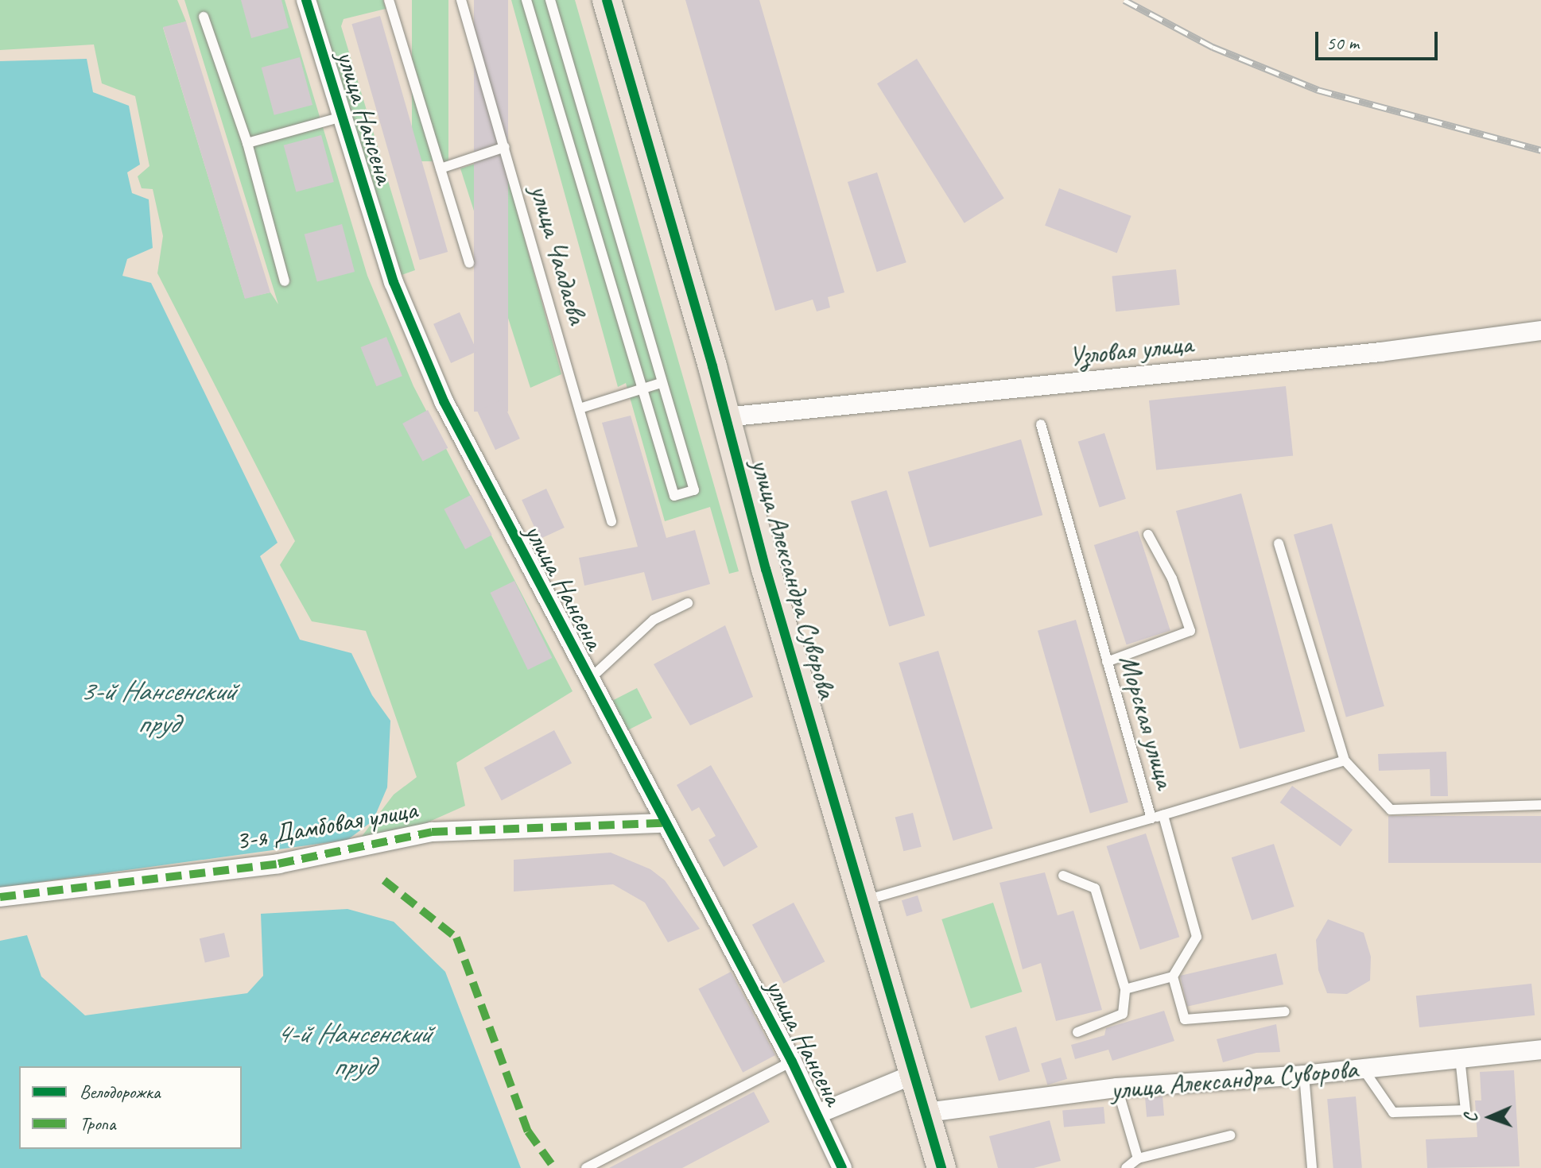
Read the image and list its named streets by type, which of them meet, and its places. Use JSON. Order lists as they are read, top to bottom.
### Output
{
  "streets": {
    "main road": ["улица Александра Суворова"],
    "street": ["улица Нансена", "Узловая улица", "3-я Дамбовая улица"],
    "lane": ["улица Чаадаева", "Морская улица"]
  },
  "crossings": [
    ["улица Нансена", "улица Александра Суворова"],
    ["улица Нансена", "3-я Дамбовая улица"],
    ["Узловая улица", "улица Александра Суворова"],
    ["улица Александра Суворова", "Морская улица"]
  ],
  "water": ["3-й Нансенский пруд", "4-й Нансенский пруд"],
  "legend": ["Велодорожка", "Тропа"],
  "scale_bar": "50 m",
  "north": "left"
}
